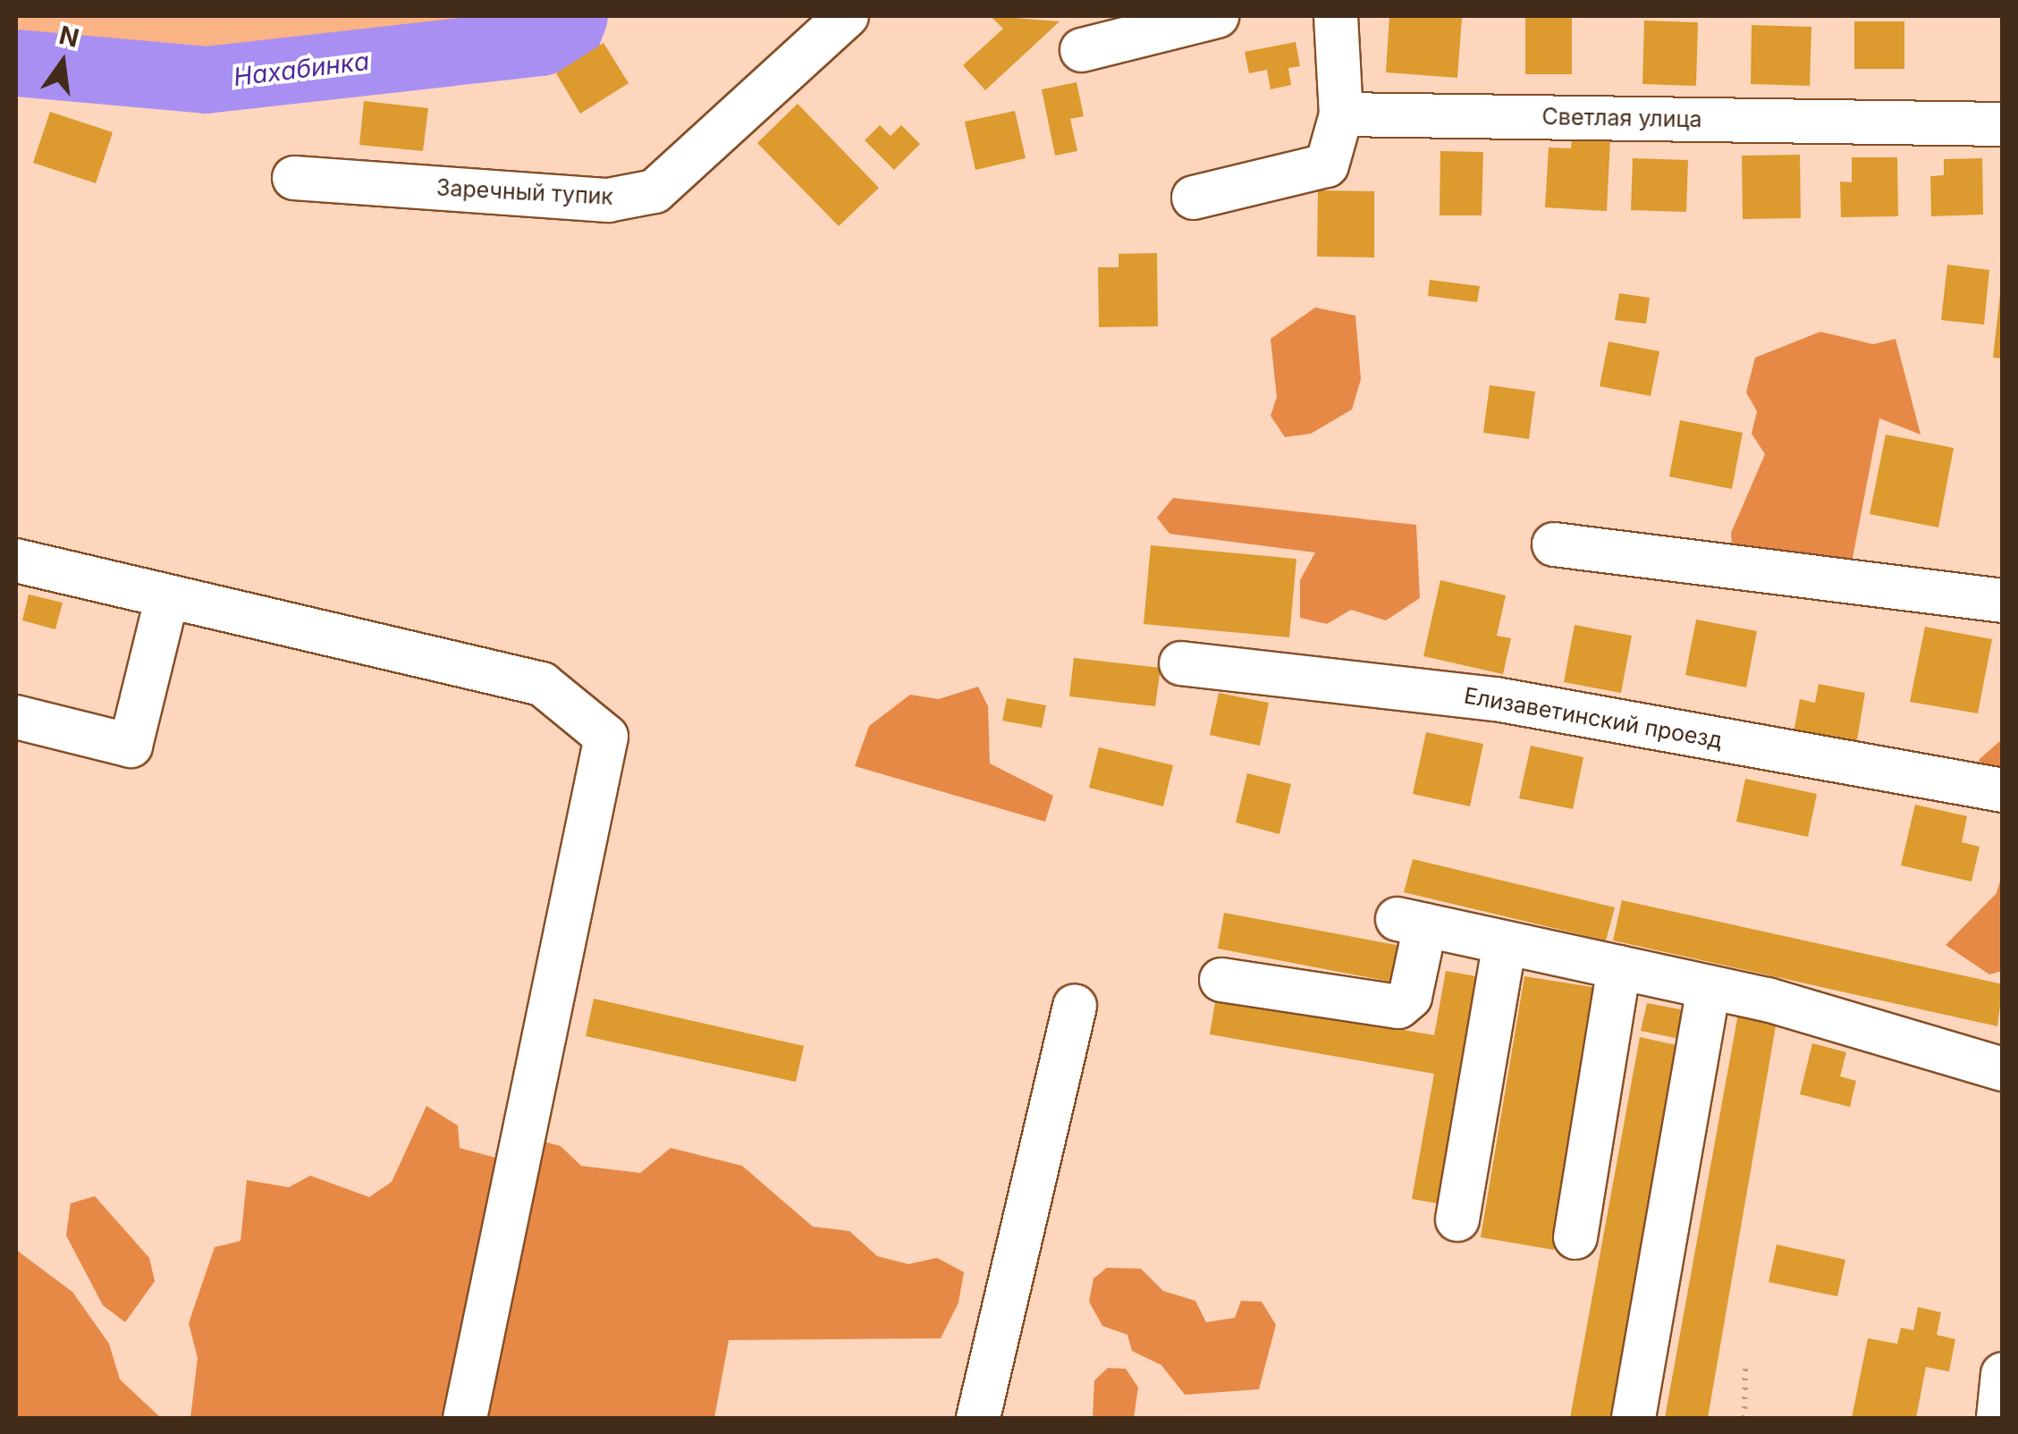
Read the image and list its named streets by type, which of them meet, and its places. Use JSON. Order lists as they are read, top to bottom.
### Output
{
  "streets": {
    "street": ["Светлая улица", "Заречный тупик", "Елизаветинский проезд"]
  },
  "water": ["Нахабинка"],
  "north": "top"
}
